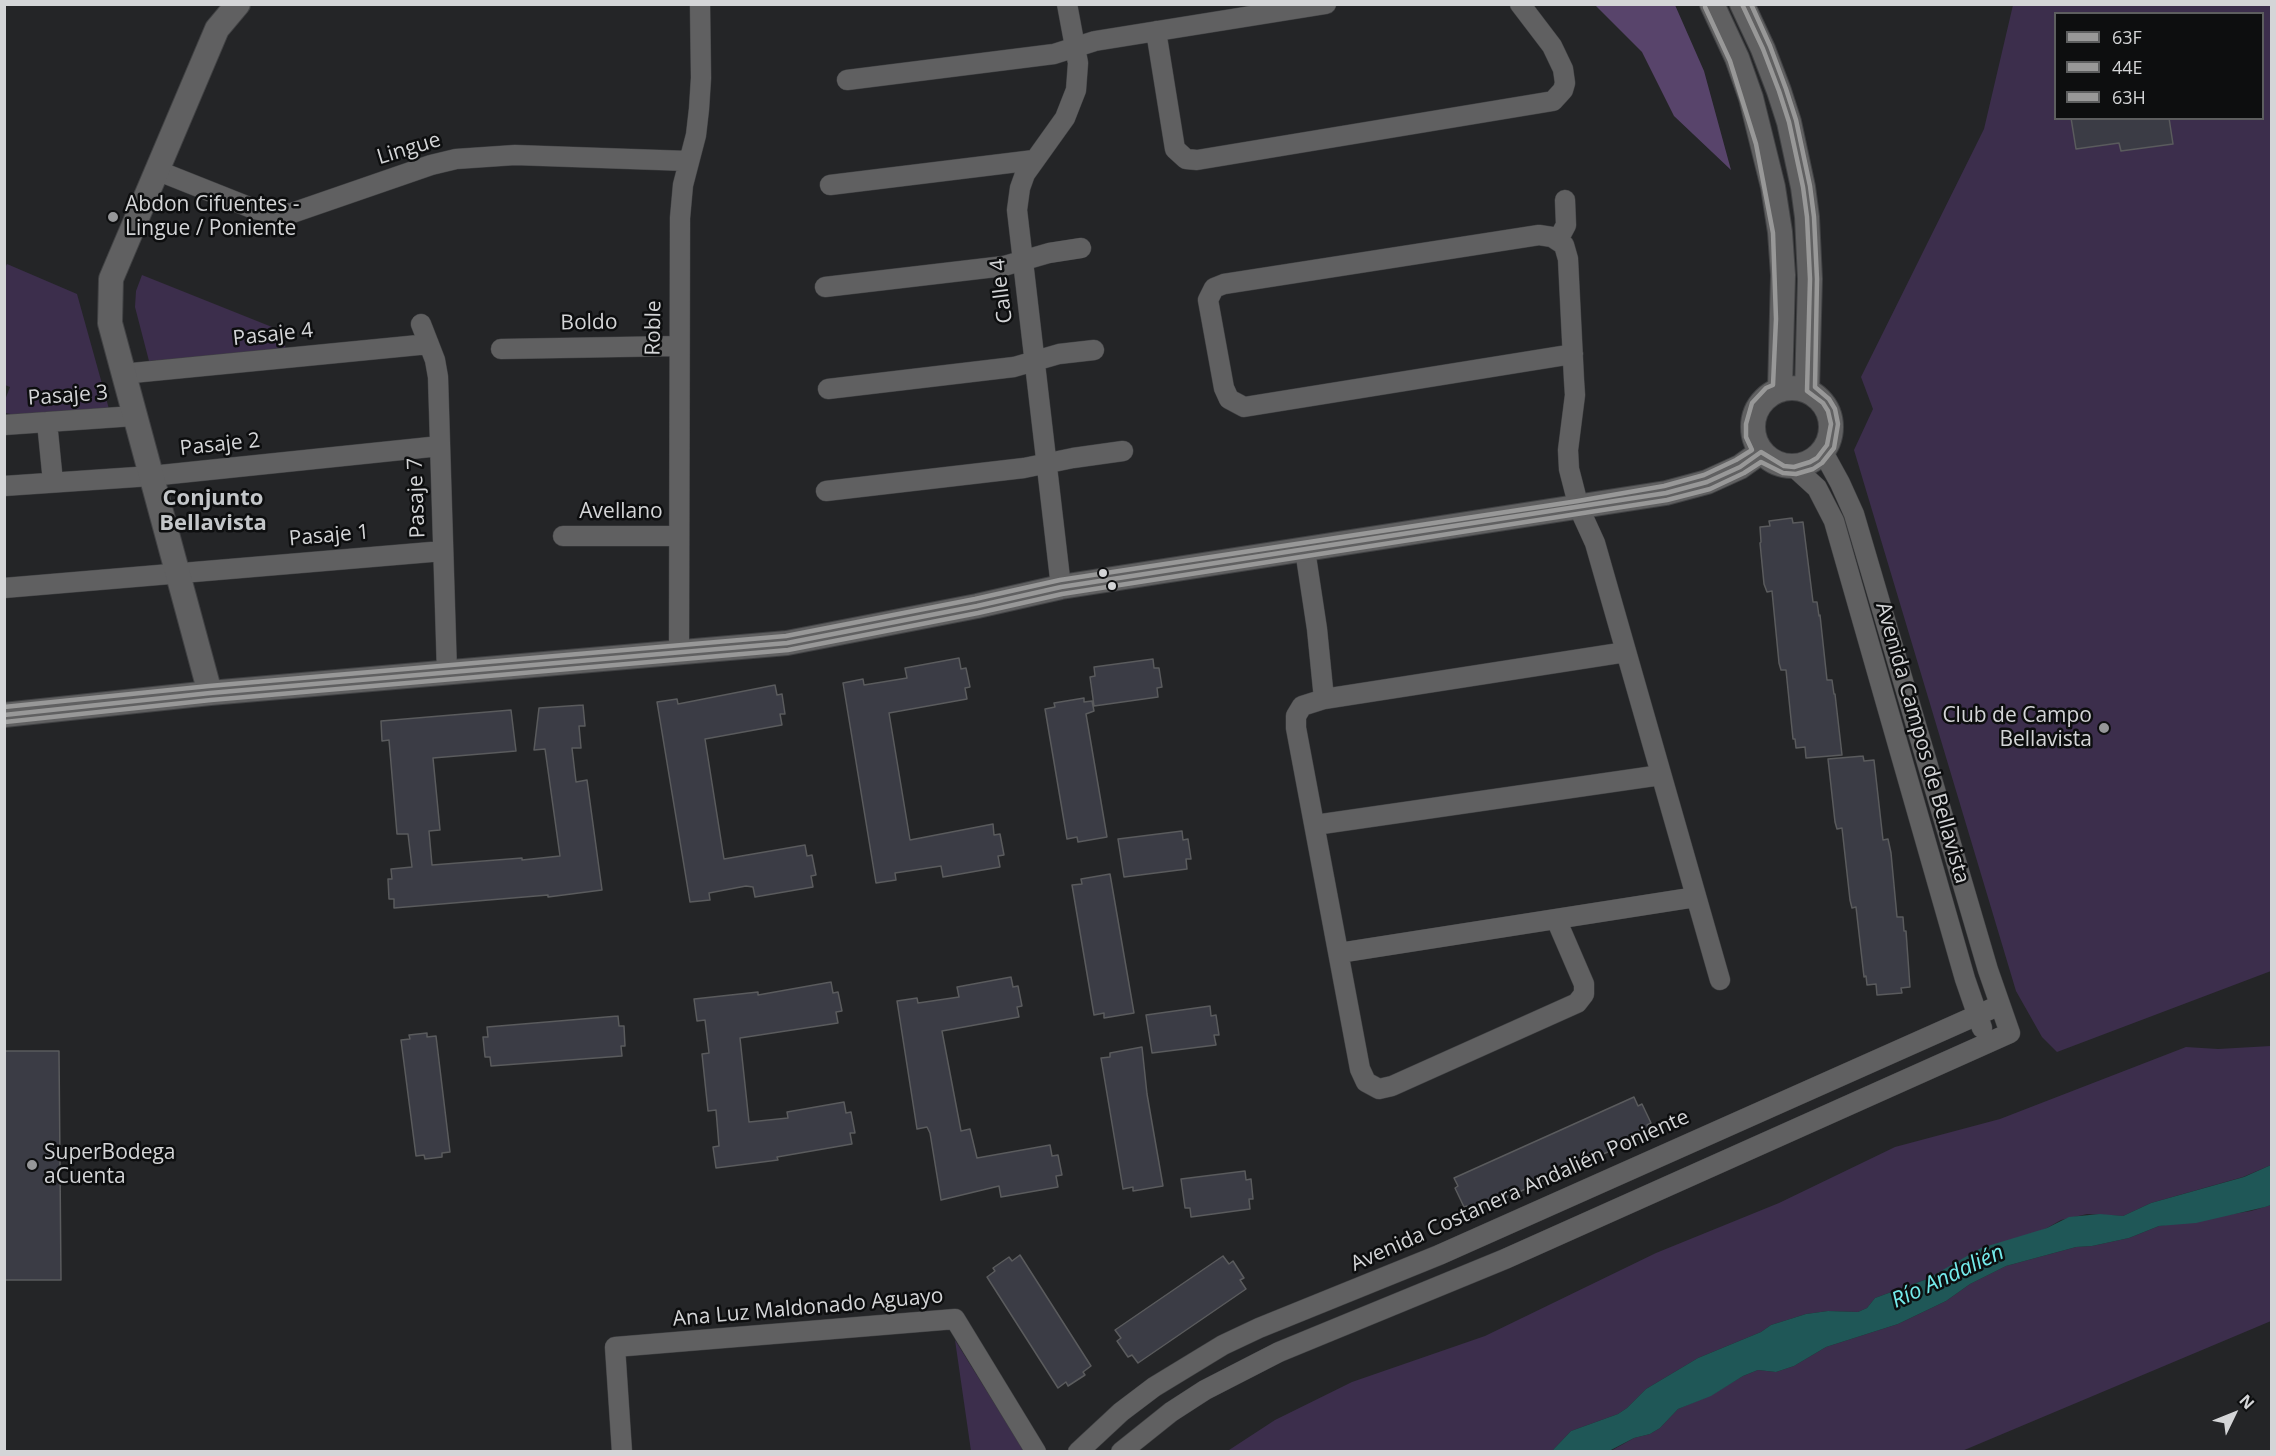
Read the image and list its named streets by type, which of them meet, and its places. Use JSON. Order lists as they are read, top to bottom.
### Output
{
  "streets": {
    "street": [
      "Lingue",
      "Calle 4",
      "Boldo",
      "Roble",
      "Pasaje 4",
      "Pasaje 3",
      "Pasaje 2",
      "Pasaje 7",
      "Avellano",
      "Pasaje 1",
      "Avenida Campos de Bellavista",
      "Avenida Costanera Andalién Poniente",
      "Ana Luz Maldonado Aguayo"
    ]
  },
  "crossings": [
    ["Lingue", "Roble"],
    ["Boldo", "Roble"],
    ["Roble", "Avellano"],
    ["Pasaje 4", "Pasaje 7"],
    ["Pasaje 2", "Pasaje 7"],
    ["Pasaje 7", "Pasaje 1"],
    ["Avenida Campos de Bellavista", "Avenida Costanera Andalién Poniente"]
  ],
  "districts": ["Conjunto Bellavista"],
  "water": ["Río Andalién"],
  "places": ["Abdon Cifuentes - Lingue / Poniente", "Club de Campo Bellavista", "SuperBodega aCuenta"],
  "lines": ["transit line 63F", "transit line 44E", "transit line 63H"],
  "legend": ["63F", "44E", "63H"],
  "north": "top right"
}
